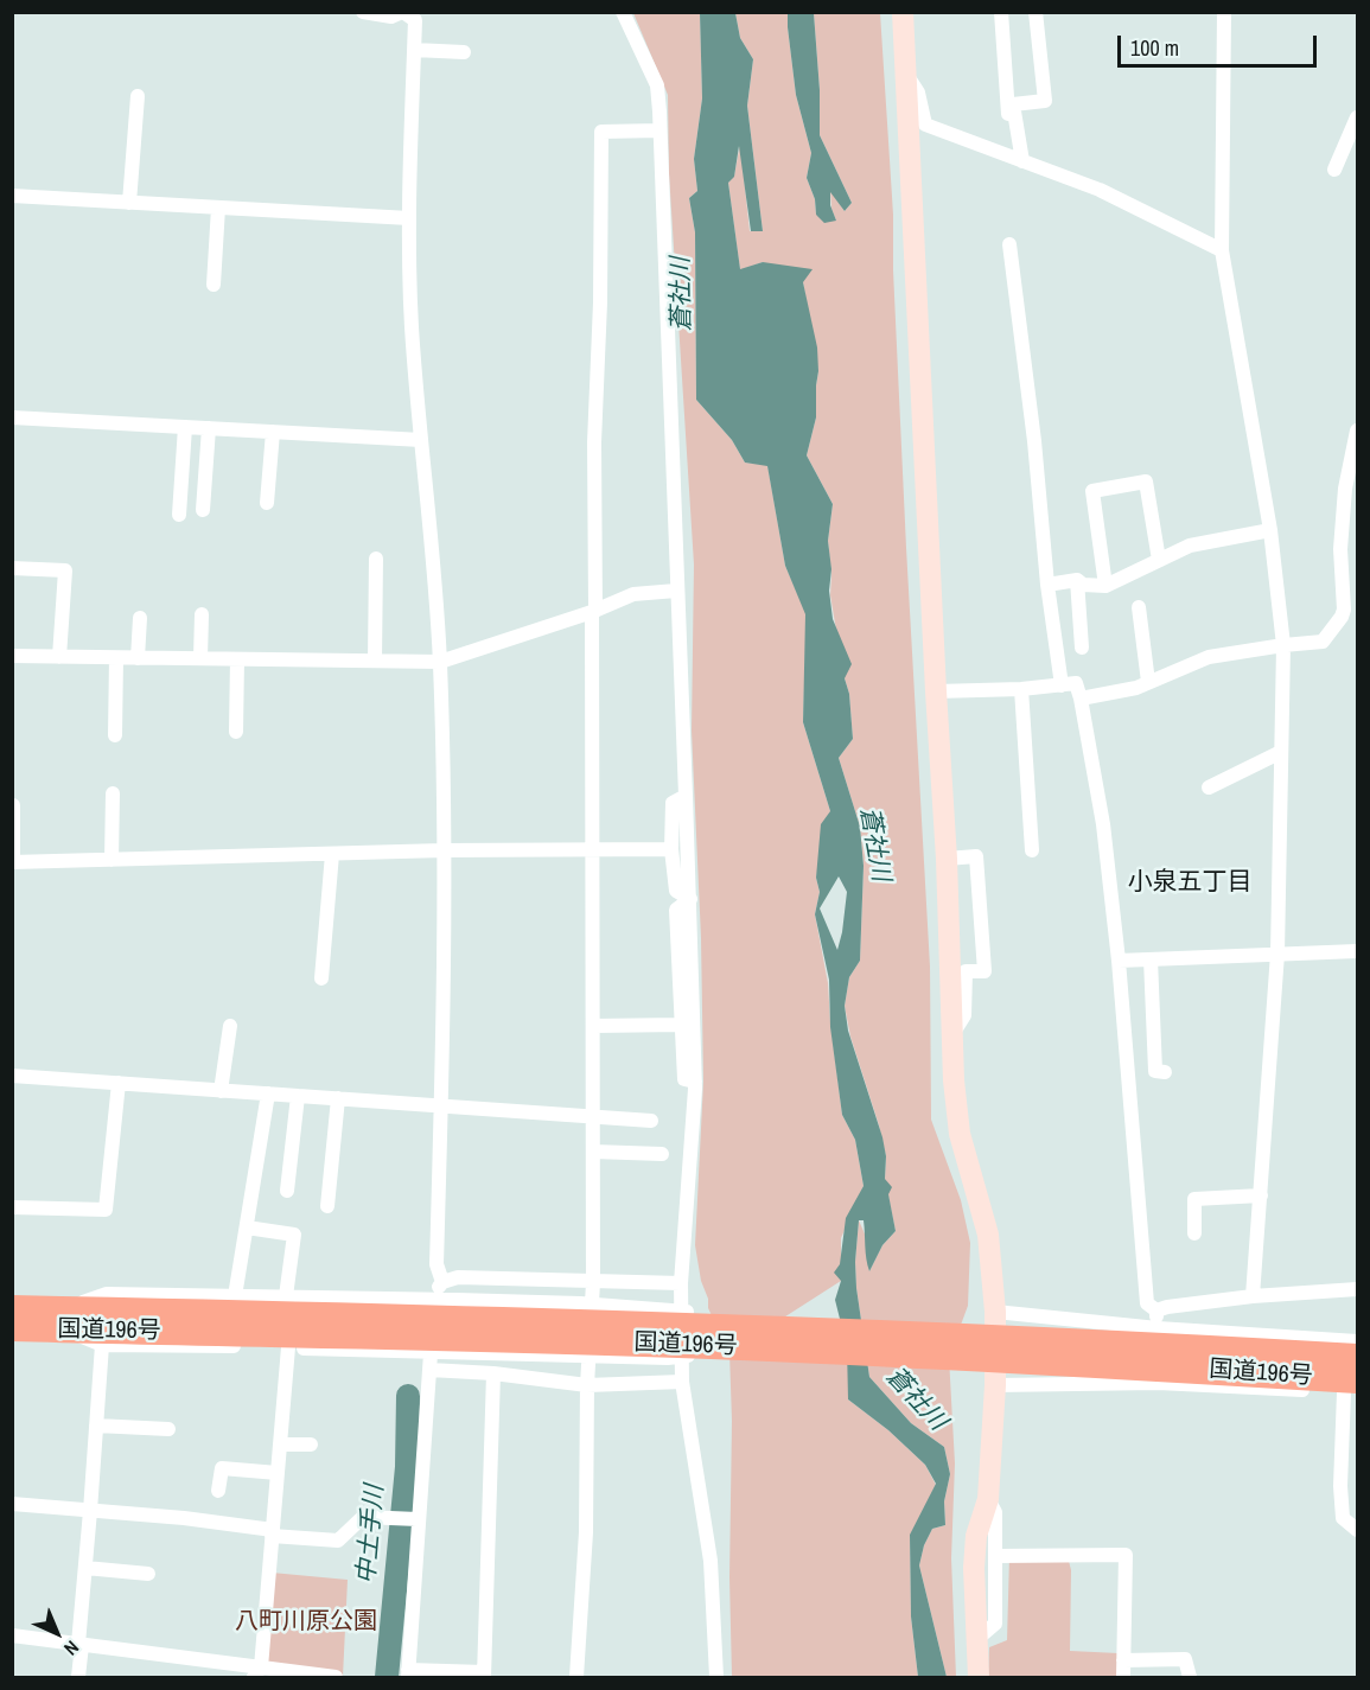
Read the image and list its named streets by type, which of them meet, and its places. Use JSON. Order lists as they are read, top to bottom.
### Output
{
  "streets": {
    "highway": ["国道196号"]
  },
  "districts": ["小泉五丁目"],
  "water": ["蒼社川", "中土手川"],
  "parks": ["八町川原公園"],
  "scale_bar": "100 m",
  "north": "bottom right"
}
